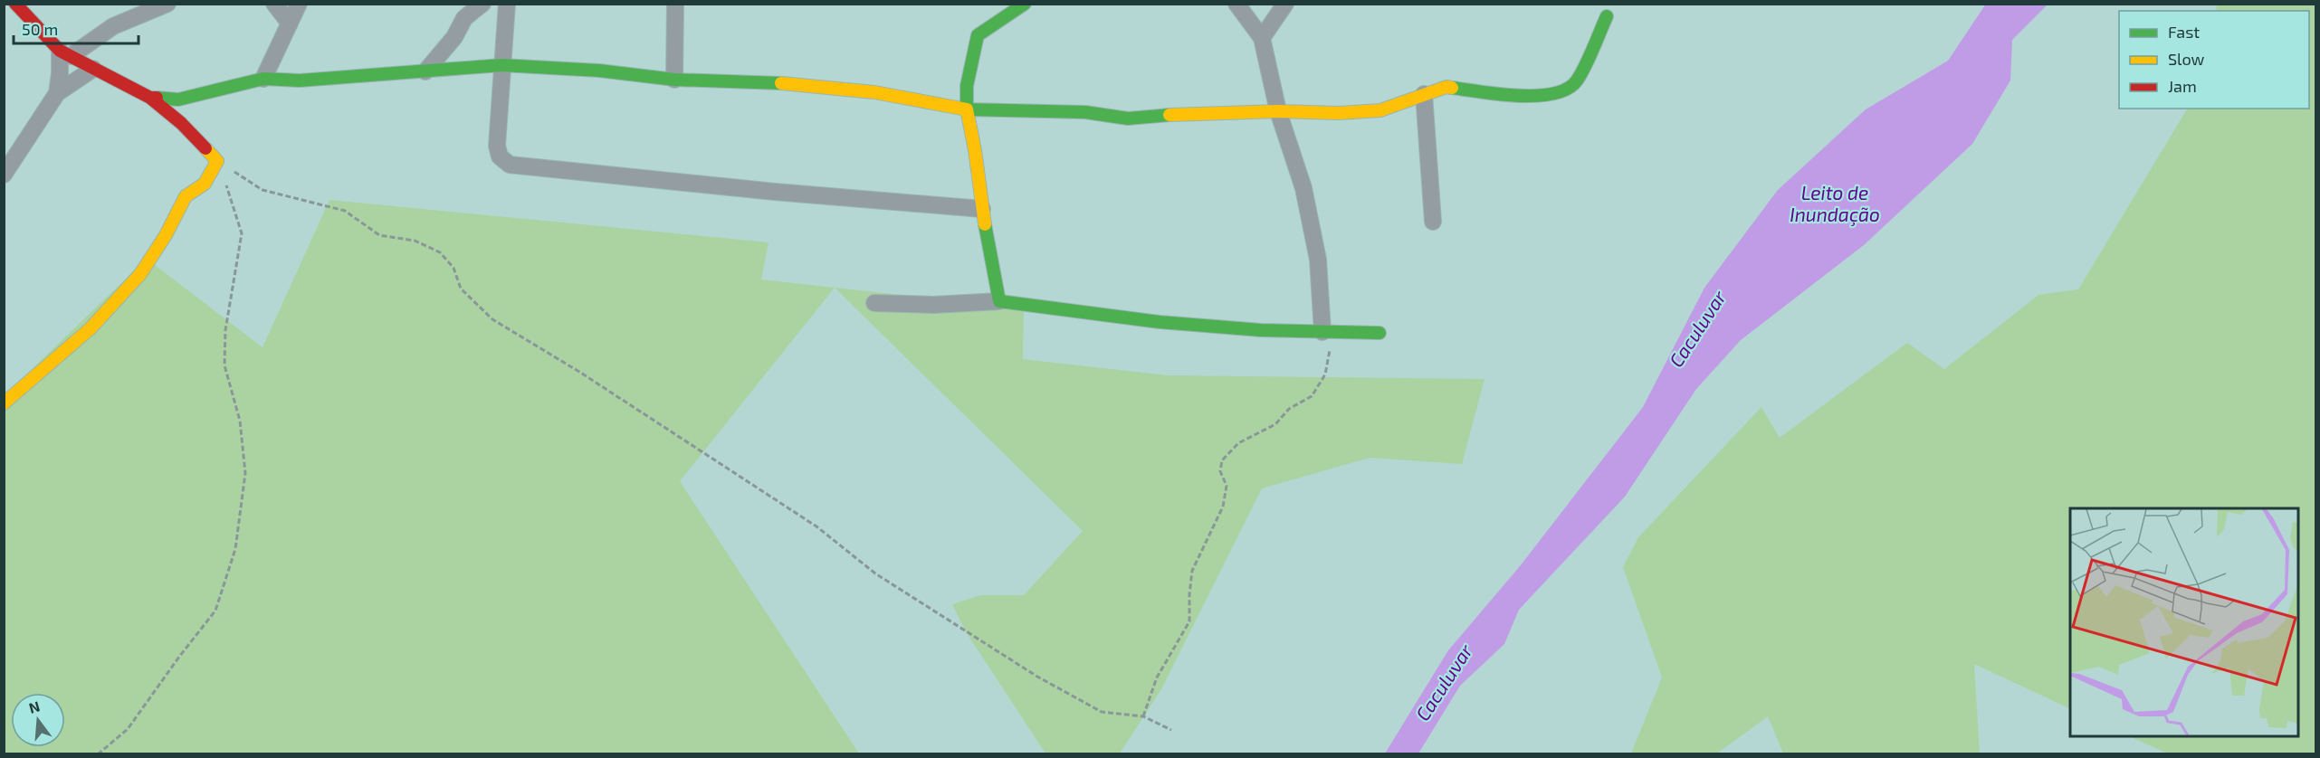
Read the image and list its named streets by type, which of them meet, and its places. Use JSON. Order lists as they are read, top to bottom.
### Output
{
  "water": ["Leito de Inundação", "Caculuvar"],
  "legend": ["Fast", "Slow", "Jam"],
  "scale_bar": "50 m",
  "north": "top"
}
